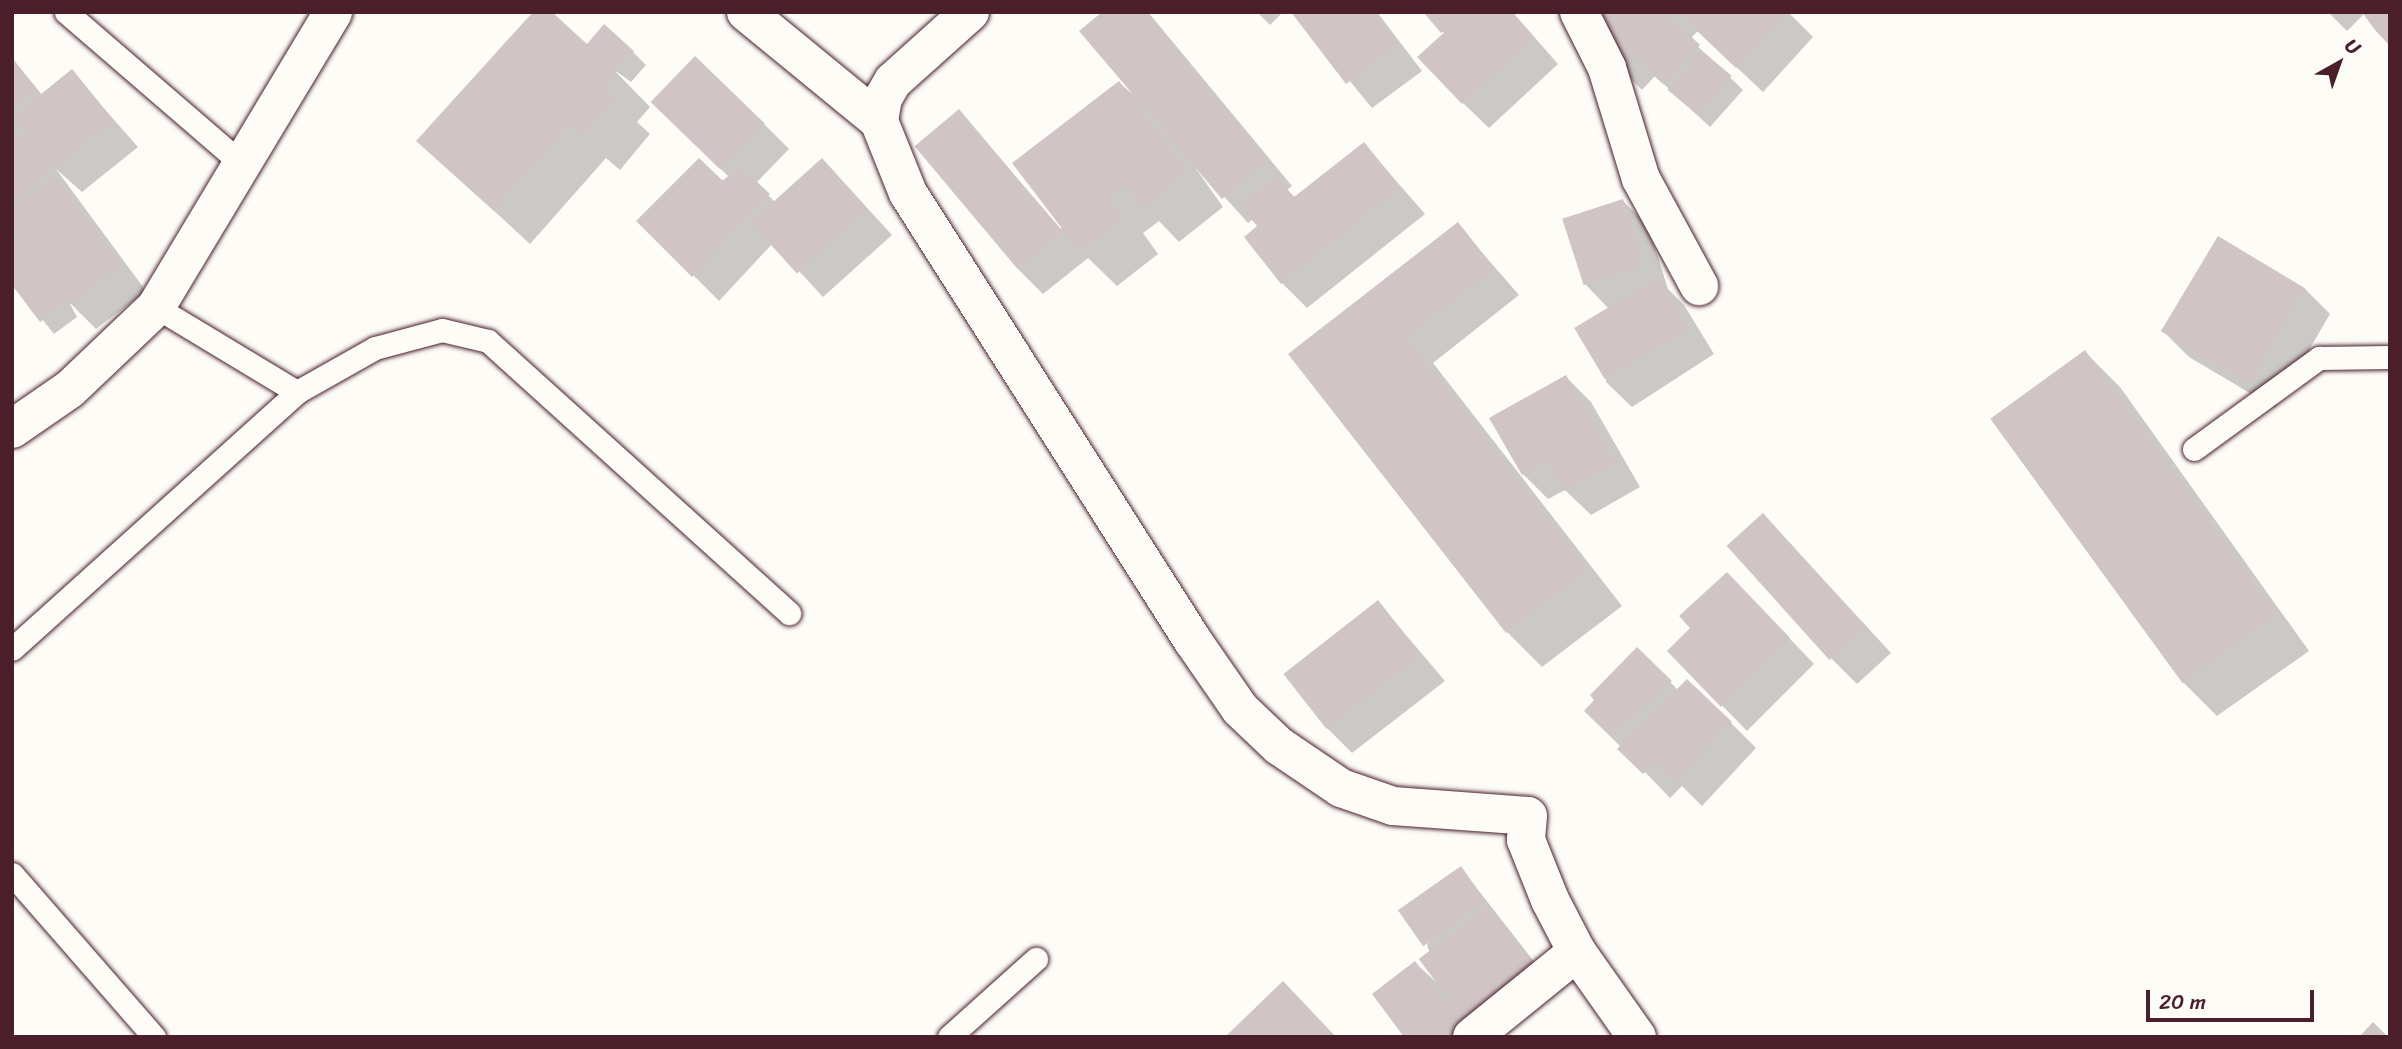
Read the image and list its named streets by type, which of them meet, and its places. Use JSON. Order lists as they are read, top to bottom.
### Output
{
  "scale_bar": "20 m",
  "north": "top right"
}
